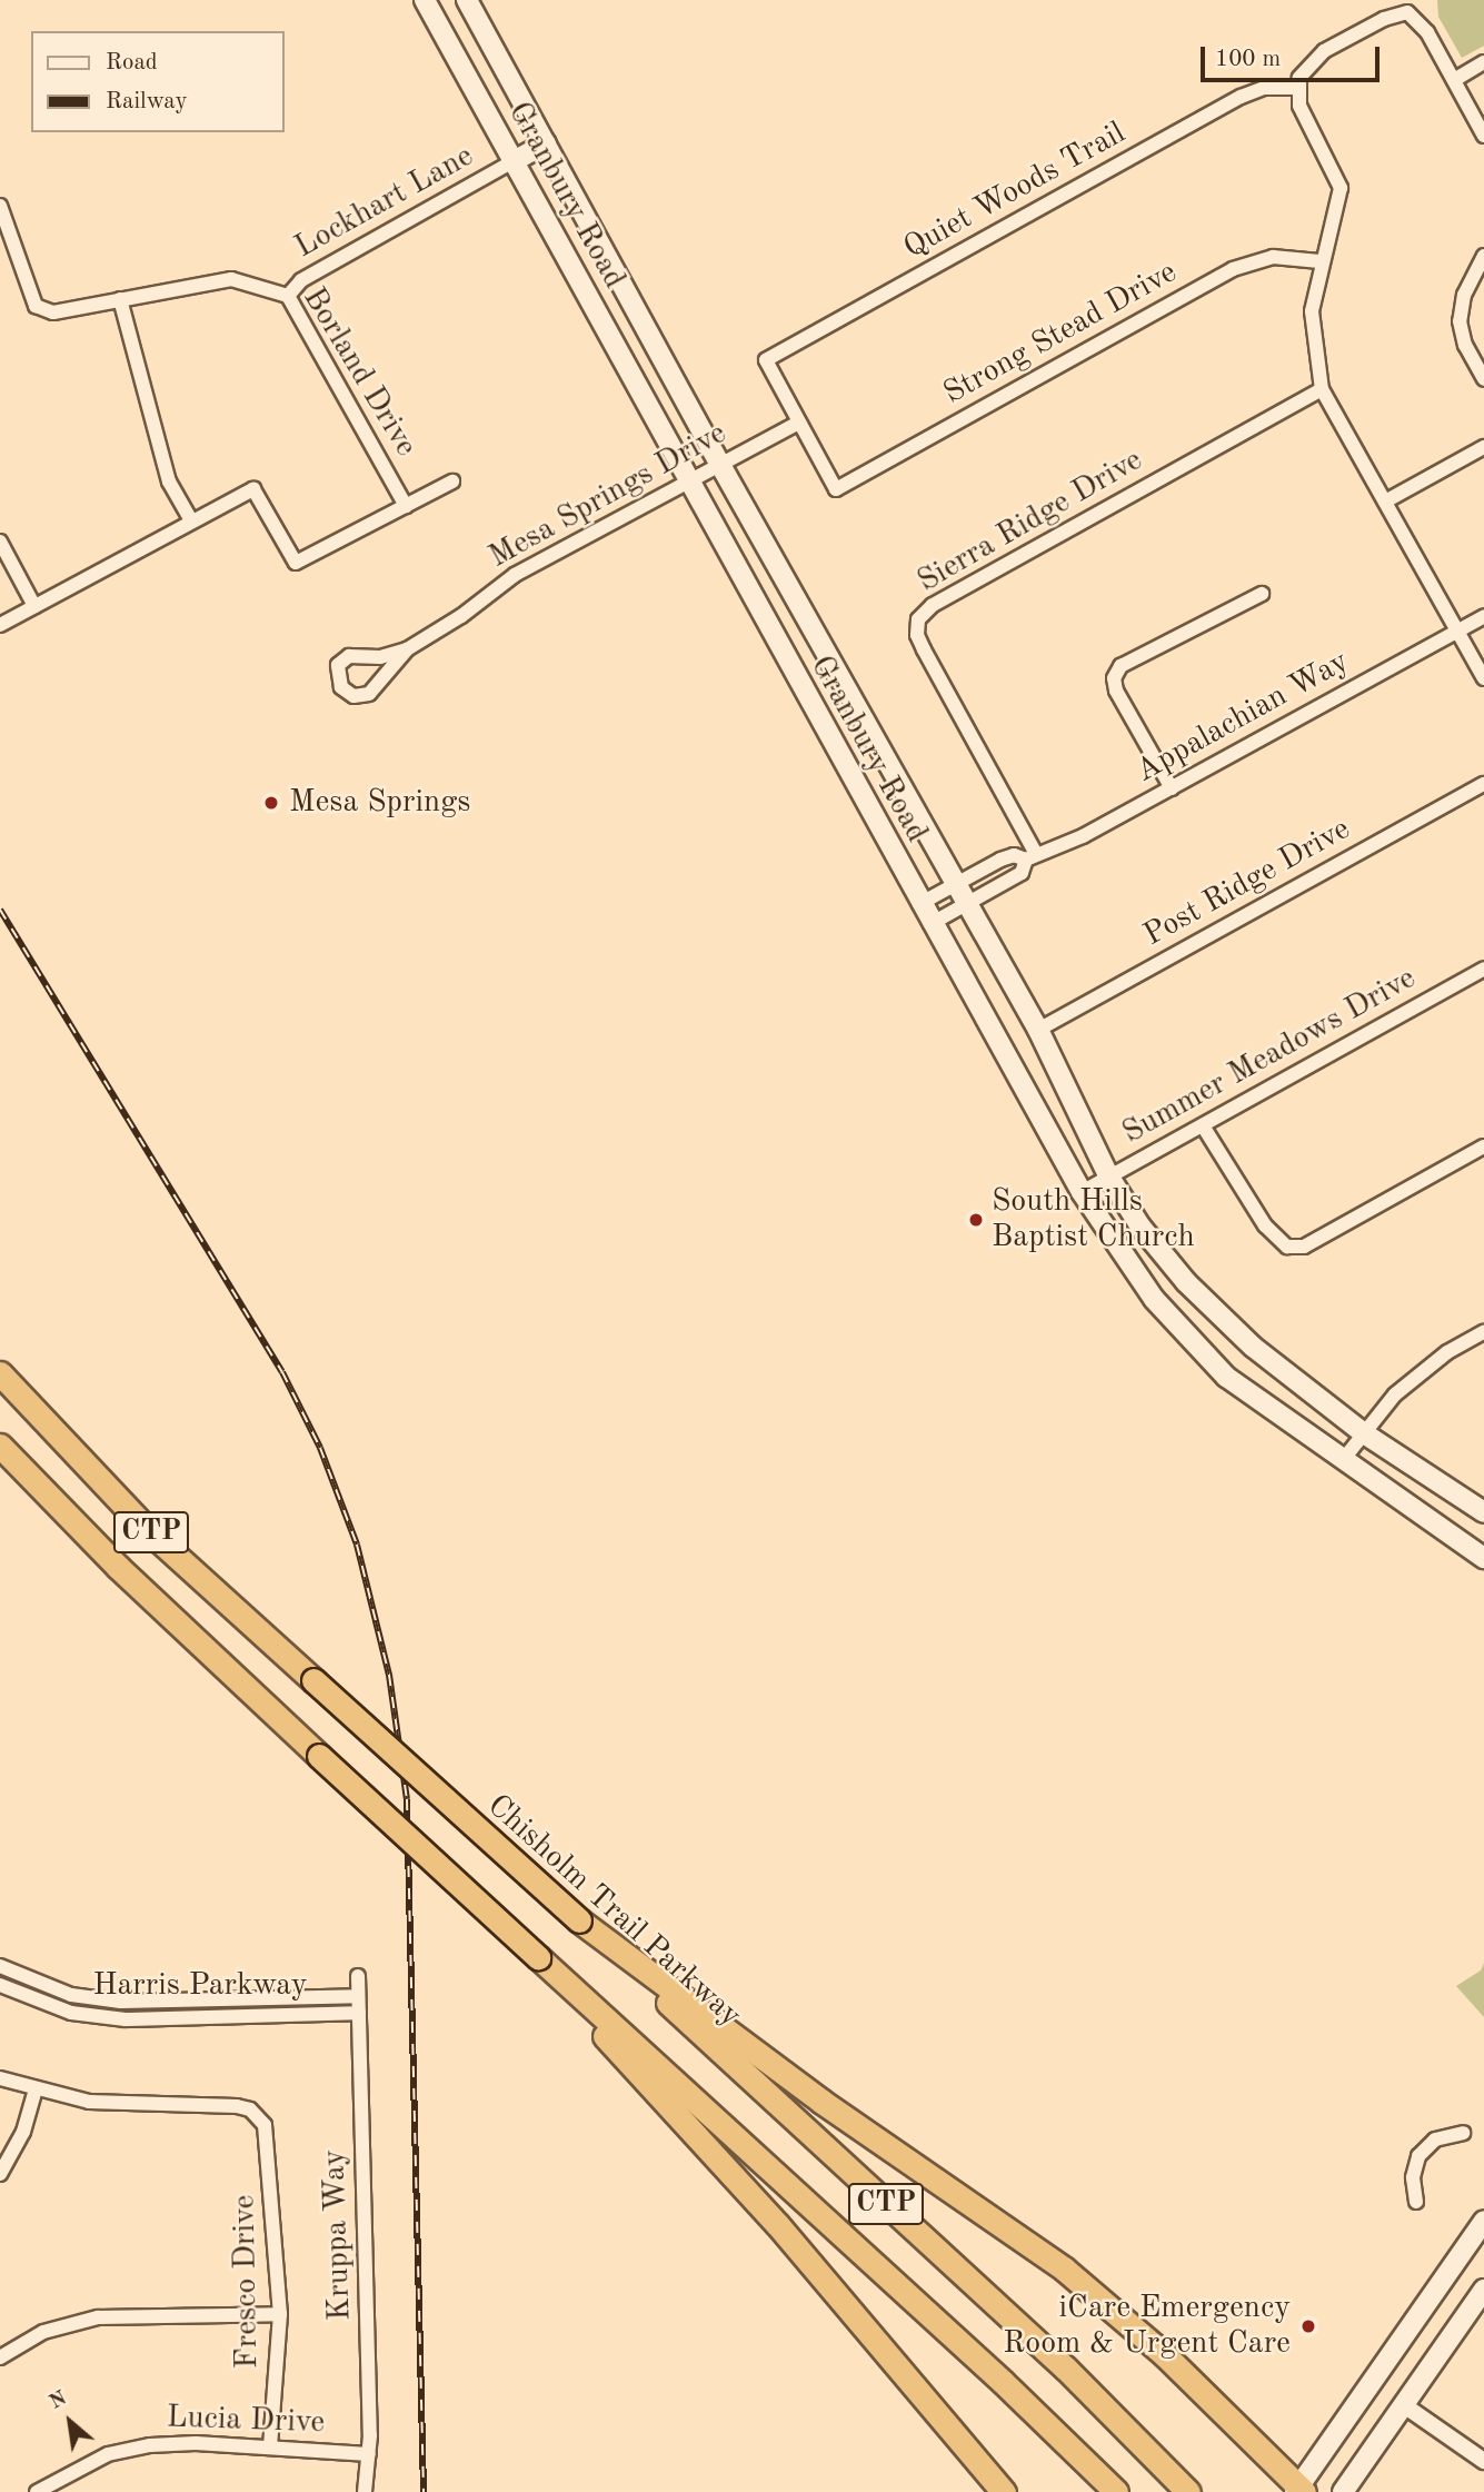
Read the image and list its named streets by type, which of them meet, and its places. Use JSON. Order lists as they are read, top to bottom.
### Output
{
  "streets": {
    "highway": ["CTP", "Chisholm Trail Parkway"],
    "main road": ["Granbury Road"],
    "street": [
      "Quiet Woods Trail",
      "Lockhart Lane",
      "Strong Stead Drive",
      "Borland Drive",
      "Mesa Springs Drive",
      "Sierra Ridge Drive",
      "Appalachian Way",
      "Post Ridge Drive",
      "Summer Meadows Drive",
      "Harris Parkway",
      "Kruppa Way",
      "Fresco Drive",
      "Lucia Drive"
    ]
  },
  "crossings": [
    ["Quiet Woods Trail", "Strong Stead Drive"],
    ["Quiet Woods Trail", "Mesa Springs Drive"],
    ["Granbury Road", "Lockhart Lane"],
    ["Granbury Road", "Mesa Springs Drive"],
    ["Granbury Road", "Appalachian Way"],
    ["Granbury Road", "Post Ridge Drive"],
    ["Granbury Road", "Summer Meadows Drive"],
    ["Lockhart Lane", "Borland Drive"],
    ["Strong Stead Drive", "Mesa Springs Drive"],
    ["Sierra Ridge Drive", "Appalachian Way"],
    ["Harris Parkway", "Kruppa Way"],
    ["Kruppa Way", "Lucia Drive"],
    ["Fresco Drive", "Lucia Drive"]
  ],
  "places": ["Mesa Springs", "South Hills Baptist Church", "iCare Emergency Room & Urgent Care"],
  "legend": ["Road", "Railway"],
  "scale_bar": "100 m",
  "north": "top left"
}
